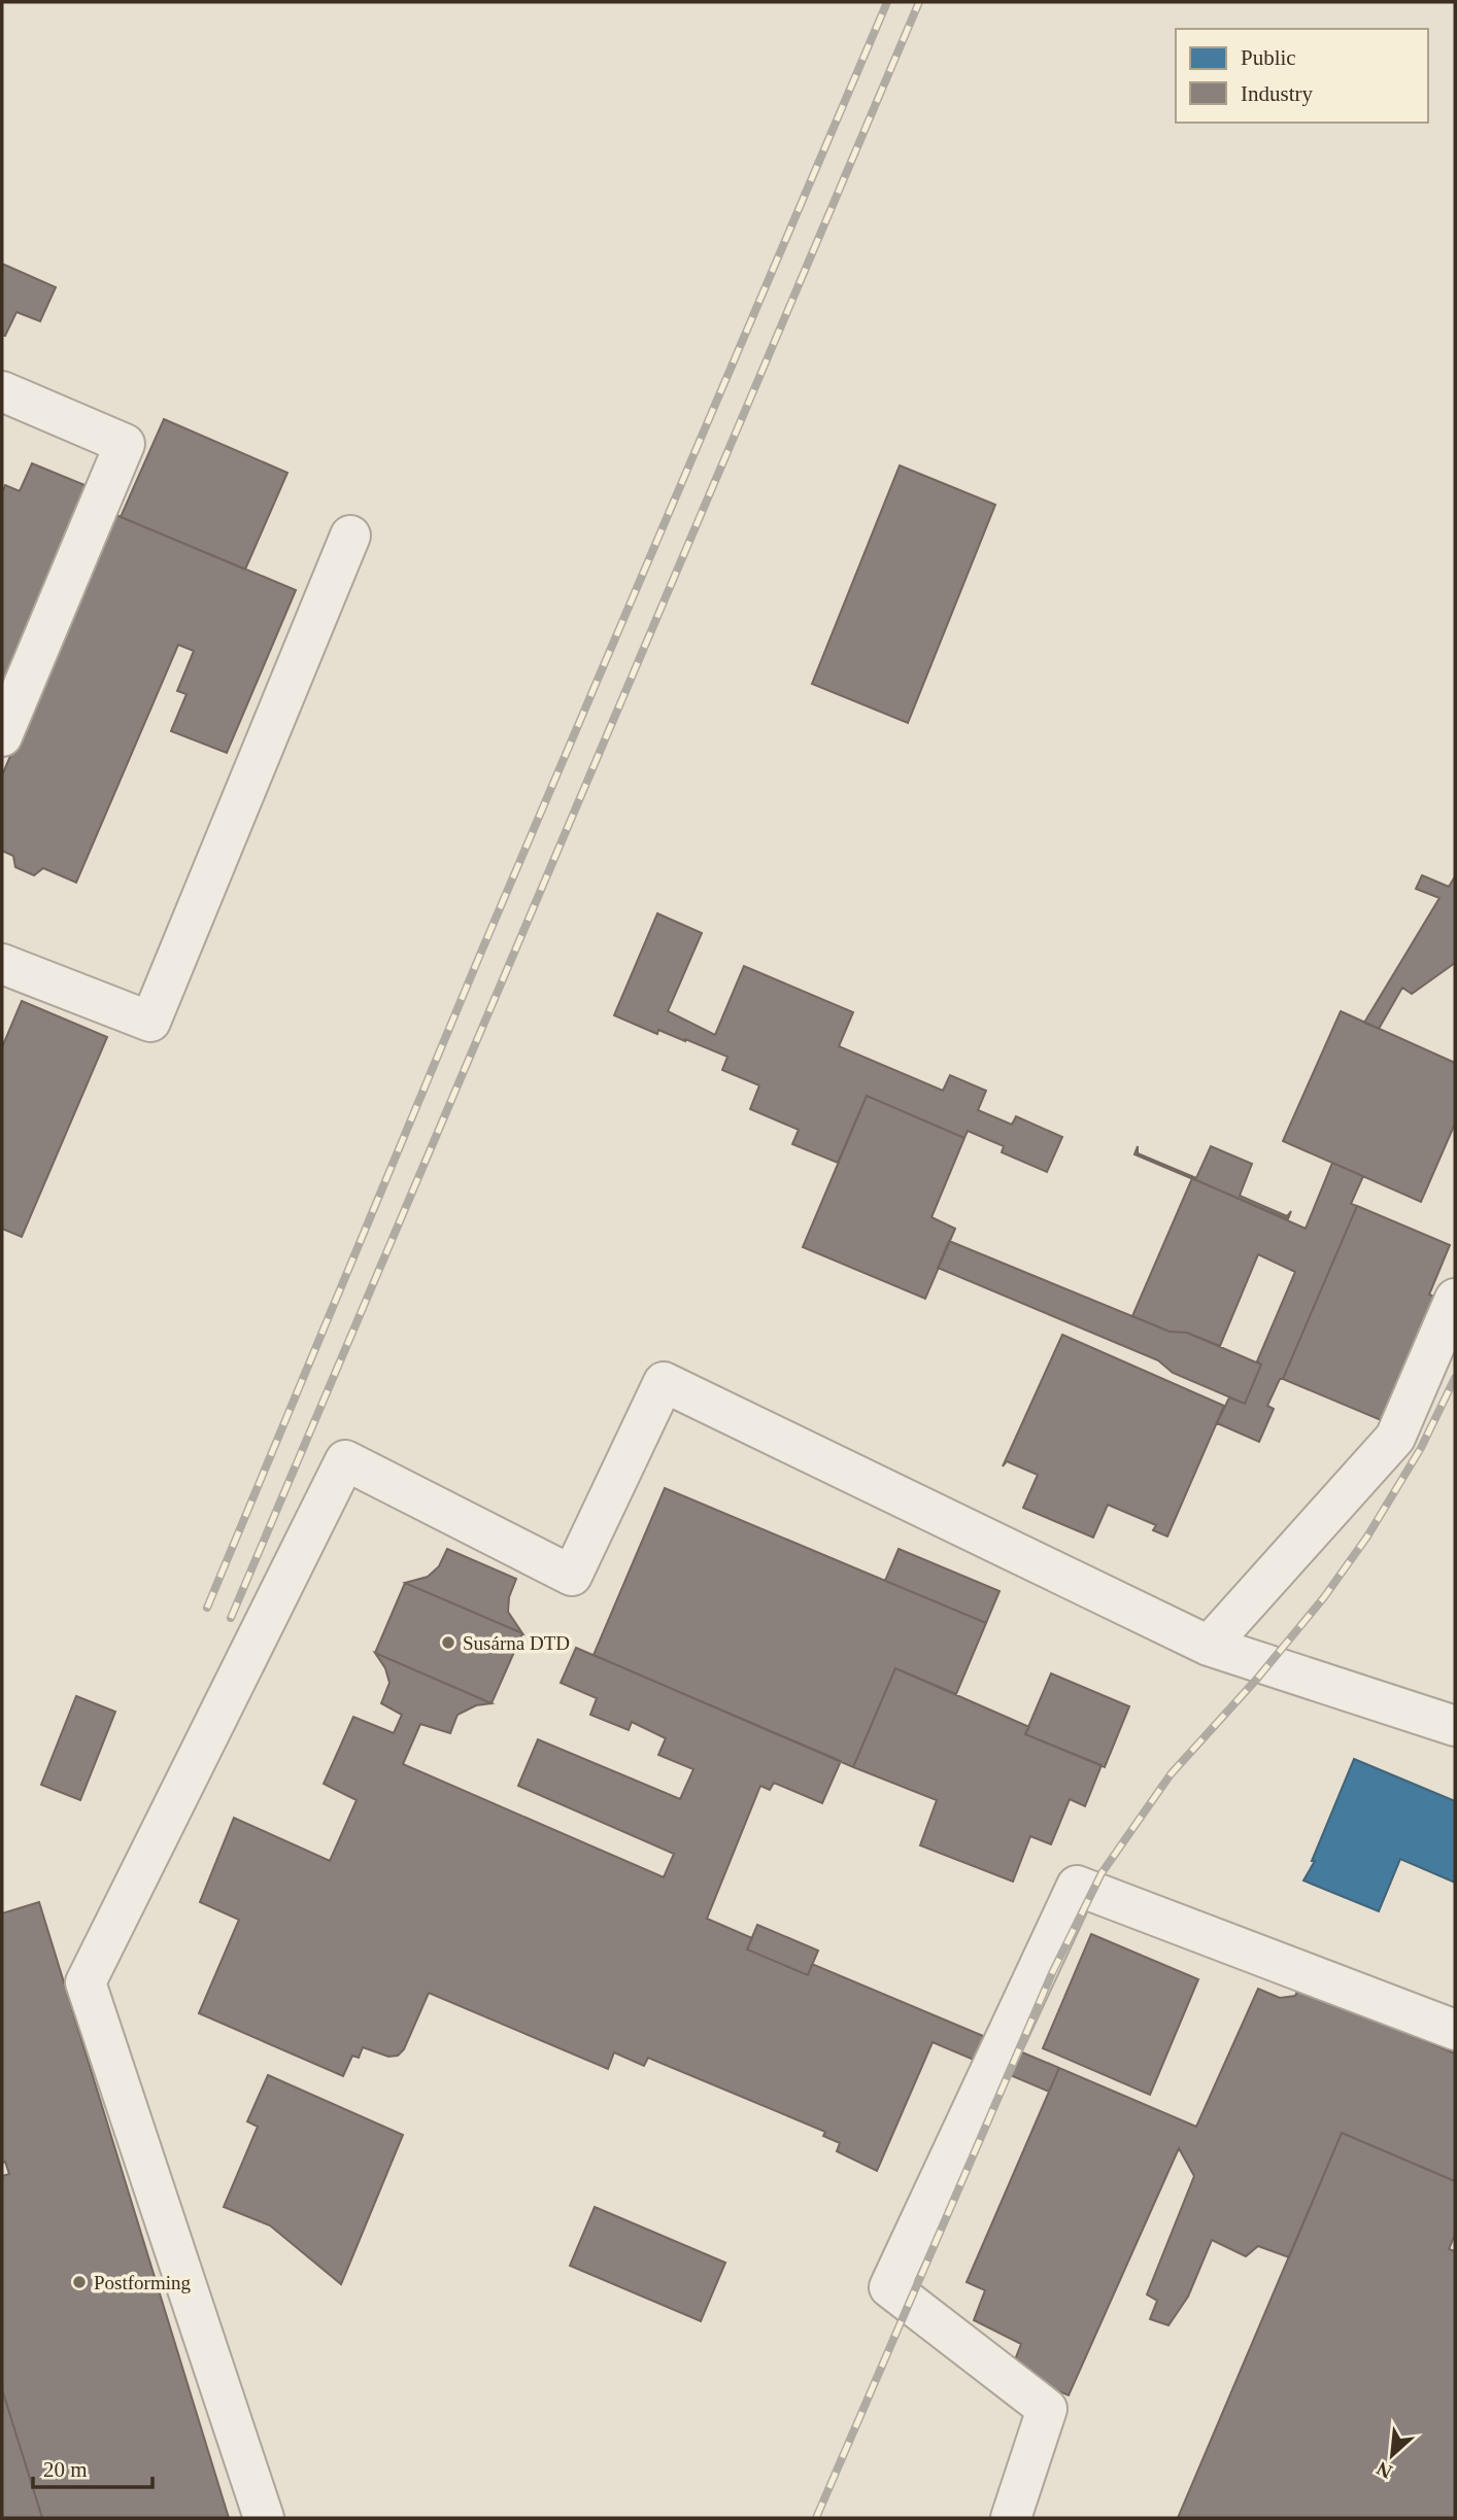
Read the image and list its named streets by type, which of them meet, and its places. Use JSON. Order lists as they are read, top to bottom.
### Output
{
  "places": ["Susárna DTD", "Postforming"],
  "legend": ["Public", "Industry"],
  "scale_bar": "20 m",
  "north": "bottom left"
}
